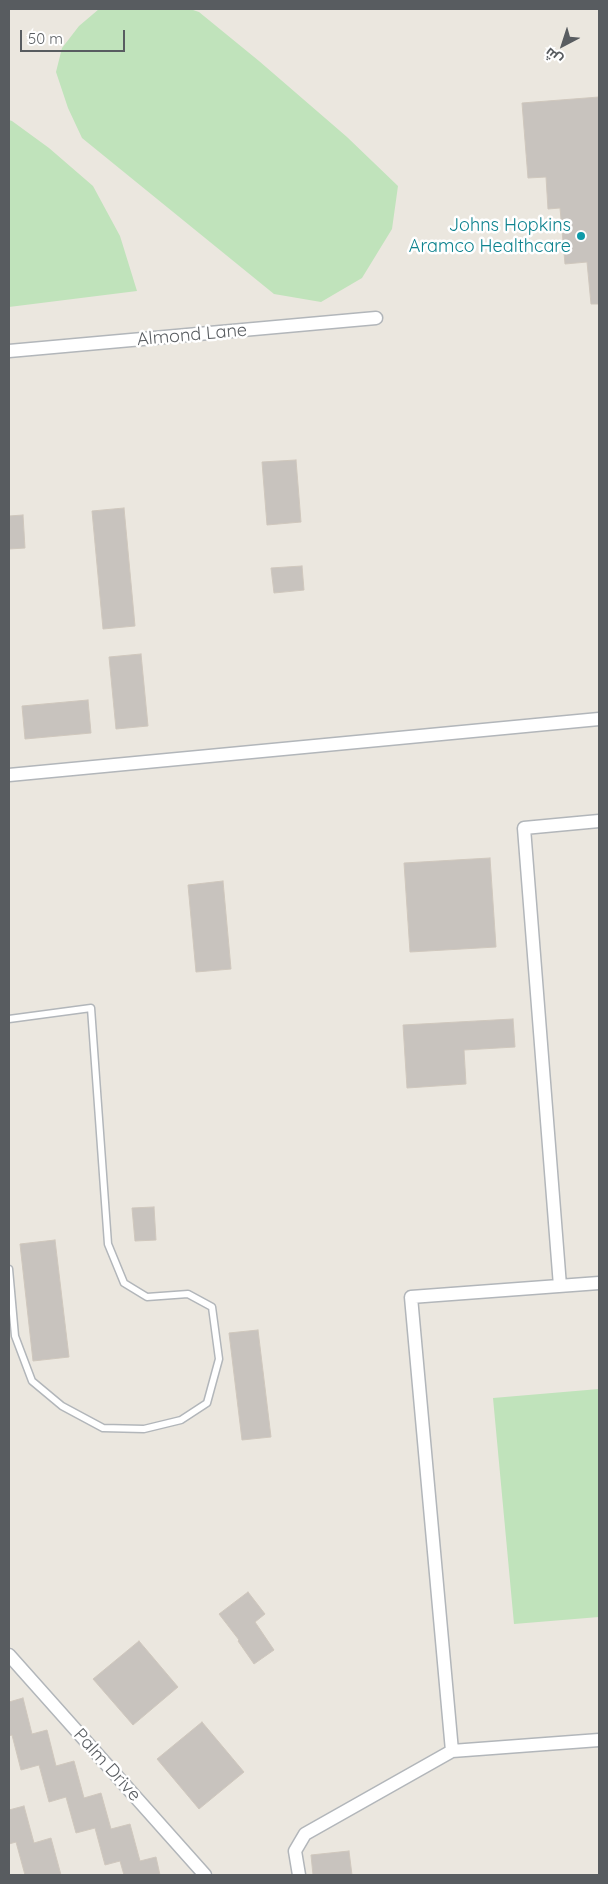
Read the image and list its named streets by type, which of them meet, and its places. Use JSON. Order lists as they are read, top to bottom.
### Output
{
  "streets": {
    "street": ["Almond Lane", "Palm Drive"]
  },
  "places": ["Johns Hopkins Aramco Healthcare"],
  "scale_bar": "50 m",
  "north": "bottom left"
}
